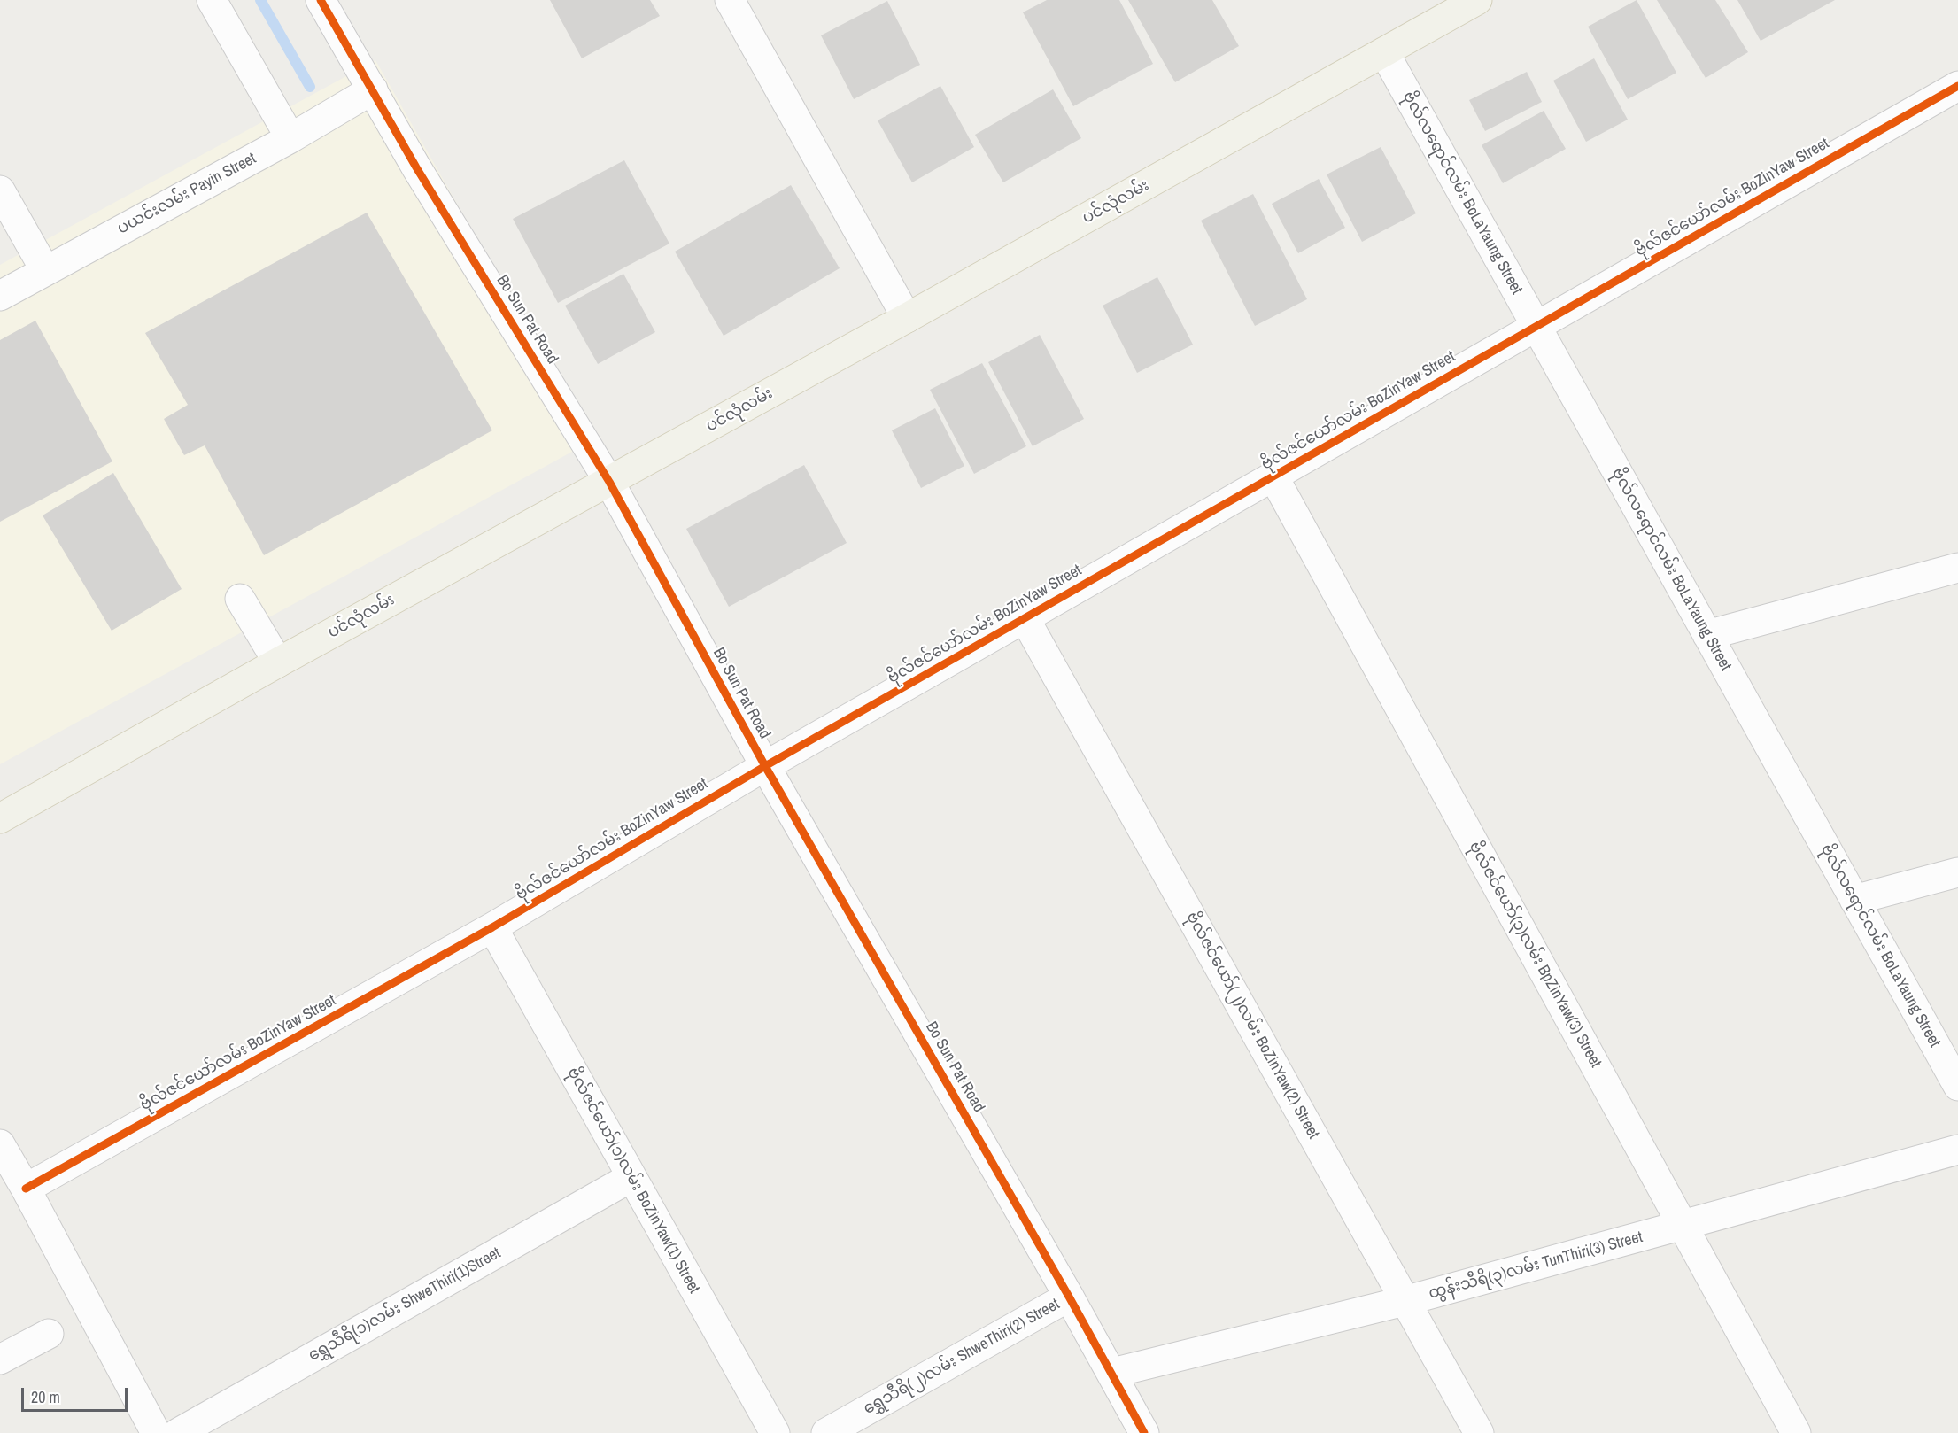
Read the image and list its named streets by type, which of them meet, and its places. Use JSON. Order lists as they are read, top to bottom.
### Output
{
  "streets": {
    "main road": ["ပင်လုံလမ်း"],
    "street": [
      "ဗိုလ်လရောင်လမ်း BoLaYaung Street",
      "ပယင်းလမ်း Payin Street",
      "ဗိုလ်ဇင်ယော်လမ်း BoZinYaw Street",
      "Bo Sun Pat Road",
      "ဗိုလ်ဇင်ယော်(၃)လမ်း BpZinYaw(3) Street",
      "ဗိုလ်ဇင်ယော်(၂)လမ်း BoZinYaw(2) Street",
      "ဗိုလ်ဇင်ယော်(၁)လမ်း BoZinYaw(1) Street",
      "ထွန်းသီရိ(၃)လမ်း TunThiri(3) Street",
      "ရွှေသီရိ(၁)လမ်း ShweThiri(1)Street",
      "ရွှေသီရိ(၂)လမ်း ShweThiri(2) Street"
    ]
  },
  "crossings": [
    ["ဗိုလ်လရောင်လမ်း BoLaYaung Street", "ဗိုလ်ဇင်ယော်လမ်း BoZinYaw Street"],
    ["ဗိုလ်လရောင်လမ်း BoLaYaung Street", "ပင်လုံလမ်း"],
    ["ပယင်းလမ်း Payin Street", "Bo Sun Pat Road"],
    ["ဗိုလ်ဇင်ယော်လမ်း BoZinYaw Street", "Bo Sun Pat Road"],
    ["ဗိုလ်ဇင်ယော်လမ်း BoZinYaw Street", "ဗိုလ်ဇင်ယော်(၃)လမ်း BpZinYaw(3) Street"],
    ["ဗိုလ်ဇင်ယော်လမ်း BoZinYaw Street", "ဗိုလ်ဇင်ယော်(၂)လမ်း BoZinYaw(2) Street"],
    ["ဗိုလ်ဇင်ယော်လမ်း BoZinYaw Street", "ဗိုလ်ဇင်ယော်(၁)လမ်း BoZinYaw(1) Street"],
    ["ပင်လုံလမ်း", "Bo Sun Pat Road"],
    ["Bo Sun Pat Road", "ထွန်းသီရိ(၃)လမ်း TunThiri(3) Street"],
    ["Bo Sun Pat Road", "ရွှေသီရိ(၂)လမ်း ShweThiri(2) Street"],
    ["ဗိုလ်ဇင်ယော်(၃)လမ်း BpZinYaw(3) Street", "ထွန်းသီရိ(၃)လမ်း TunThiri(3) Street"],
    ["ဗိုလ်ဇင်ယော်(၂)လမ်း BoZinYaw(2) Street", "ထွန်းသီရိ(၃)လမ်း TunThiri(3) Street"],
    ["ဗိုလ်ဇင်ယော်(၁)လမ်း BoZinYaw(1) Street", "ရွှေသီရိ(၁)လမ်း ShweThiri(1)Street"]
  ],
  "scale_bar": "20 m"
}
